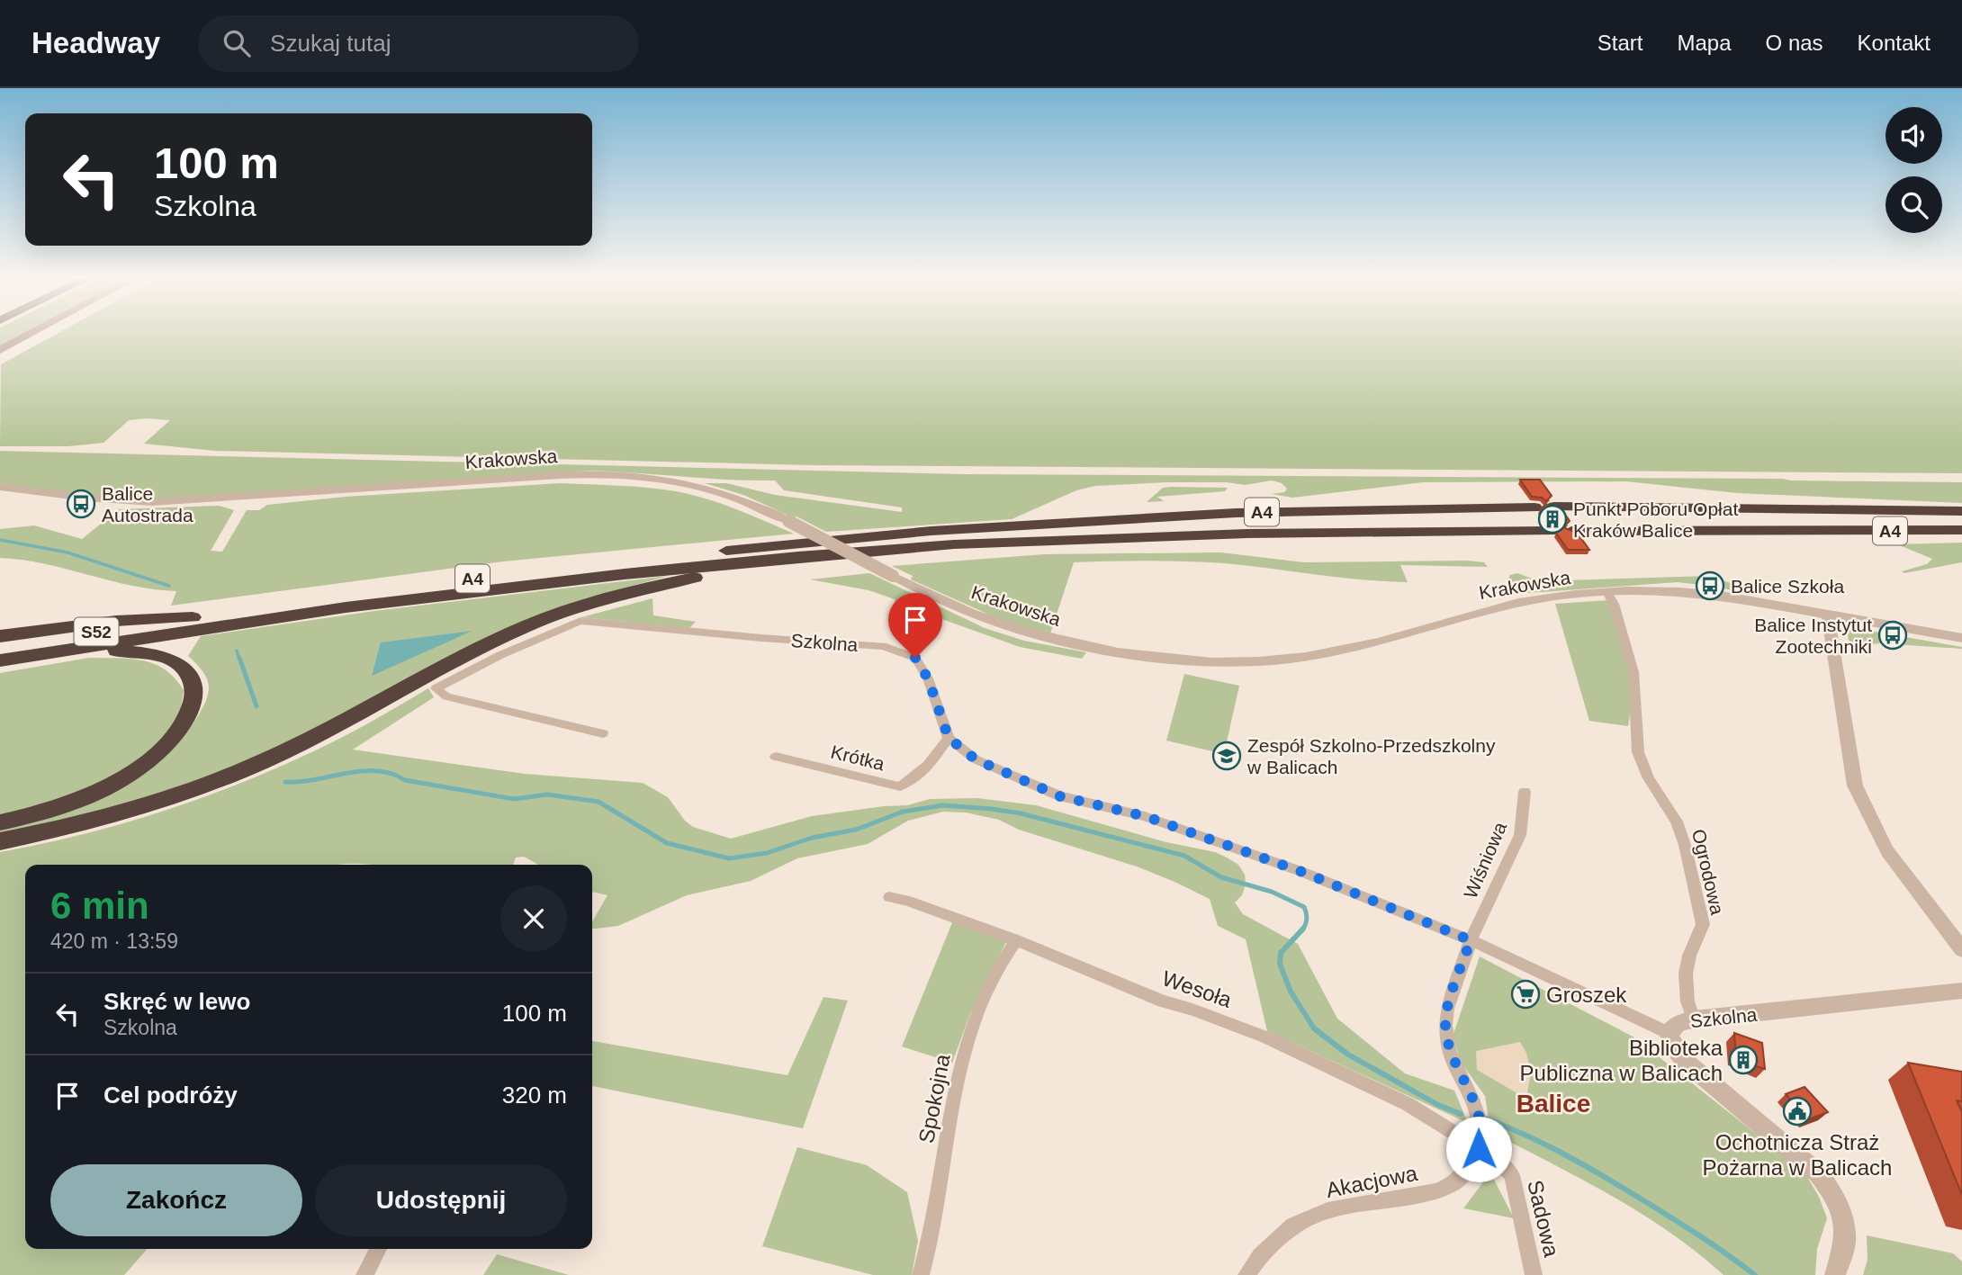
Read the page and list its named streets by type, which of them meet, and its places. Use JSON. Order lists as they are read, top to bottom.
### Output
{
  "streets": {
    "highway": ["A4", "S52"],
    "street": [
      "Krakowska",
      "Szkolna",
      "Krótka",
      "Wiśniowa",
      "Ogrodowa",
      "Wesoła",
      "Spokojna",
      "Akacjowa",
      "Sadowa"
    ]
  },
  "crossings": [
    ["Krakowska", "Ogrodowa"],
    ["A4", "S52"],
    ["Szkolna", "Krótka"],
    ["Szkolna", "Wiśniowa"],
    ["Szkolna", "Ogrodowa"],
    ["Wesoła", "Spokojna"],
    ["Wesoła", "Akacjowa"],
    ["Wesoła", "Sadowa"],
    ["Akacjowa", "Sadowa"]
  ],
  "districts": ["Balice"],
  "places": {
    "bus stop": ["Balice Autostrada", "Balice Szkoła", "Balice Instytut Zootechniki"],
    "building": ["Punkt Poboru Opłat Kraków Balice", "Biblioteka Publiczna w Balicach"],
    "school or university": ["Zespół Szkolno-Przedszkolny w Balicach"],
    "supermarket": ["Groszek"],
    "public building": ["Ochotnicza Straż Pożarna w Balicach"]
  },
  "page": {
    "header": "Headway",
    "search": "Szukaj tutaj",
    "nav": [
      "Start",
      "Mapa",
      "O nas",
      "Kontakt"
    ],
    "turn": ["100 m", "Szkolna"],
    "heading": ["6 min", "420 m · 13:59"],
    "list": [
      {
        "name": "Skręć w lewo",
        "note": "Szkolna",
        "value": "100 m"
      },
      {
        "name": "Cel podróży",
        "value": "320 m"
      }
    ],
    "buttons": ["Zakończ", "Udostępnij"]
  }
}
